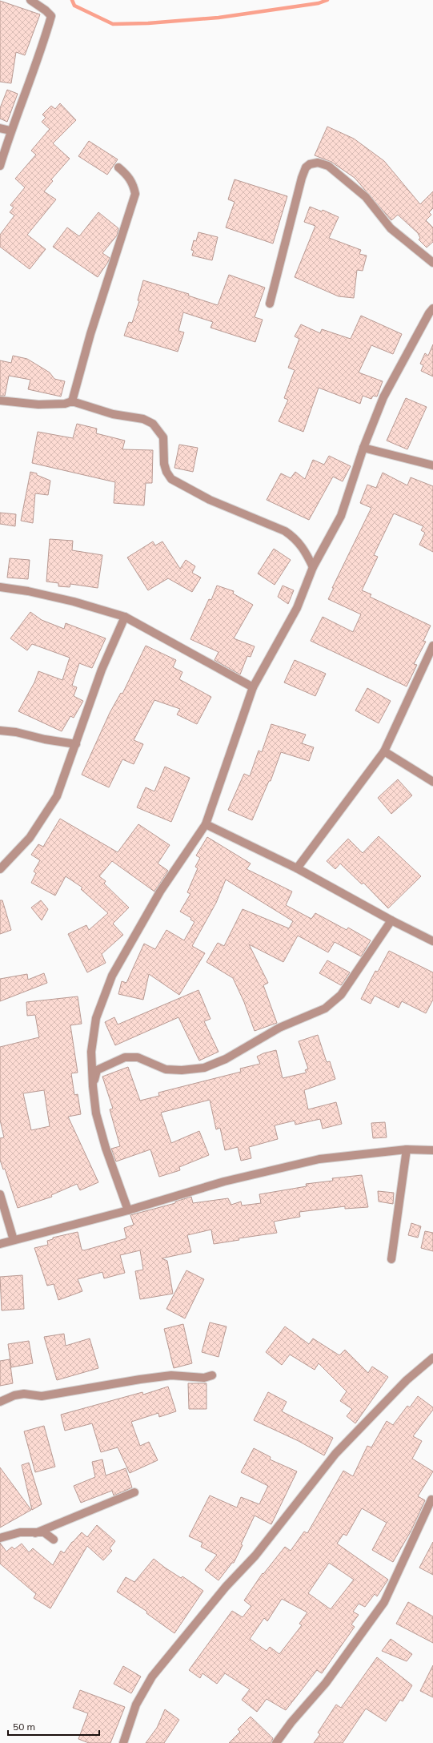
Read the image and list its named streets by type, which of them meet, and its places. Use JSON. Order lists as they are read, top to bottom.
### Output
{
  "scale_bar": "50 m"
}
